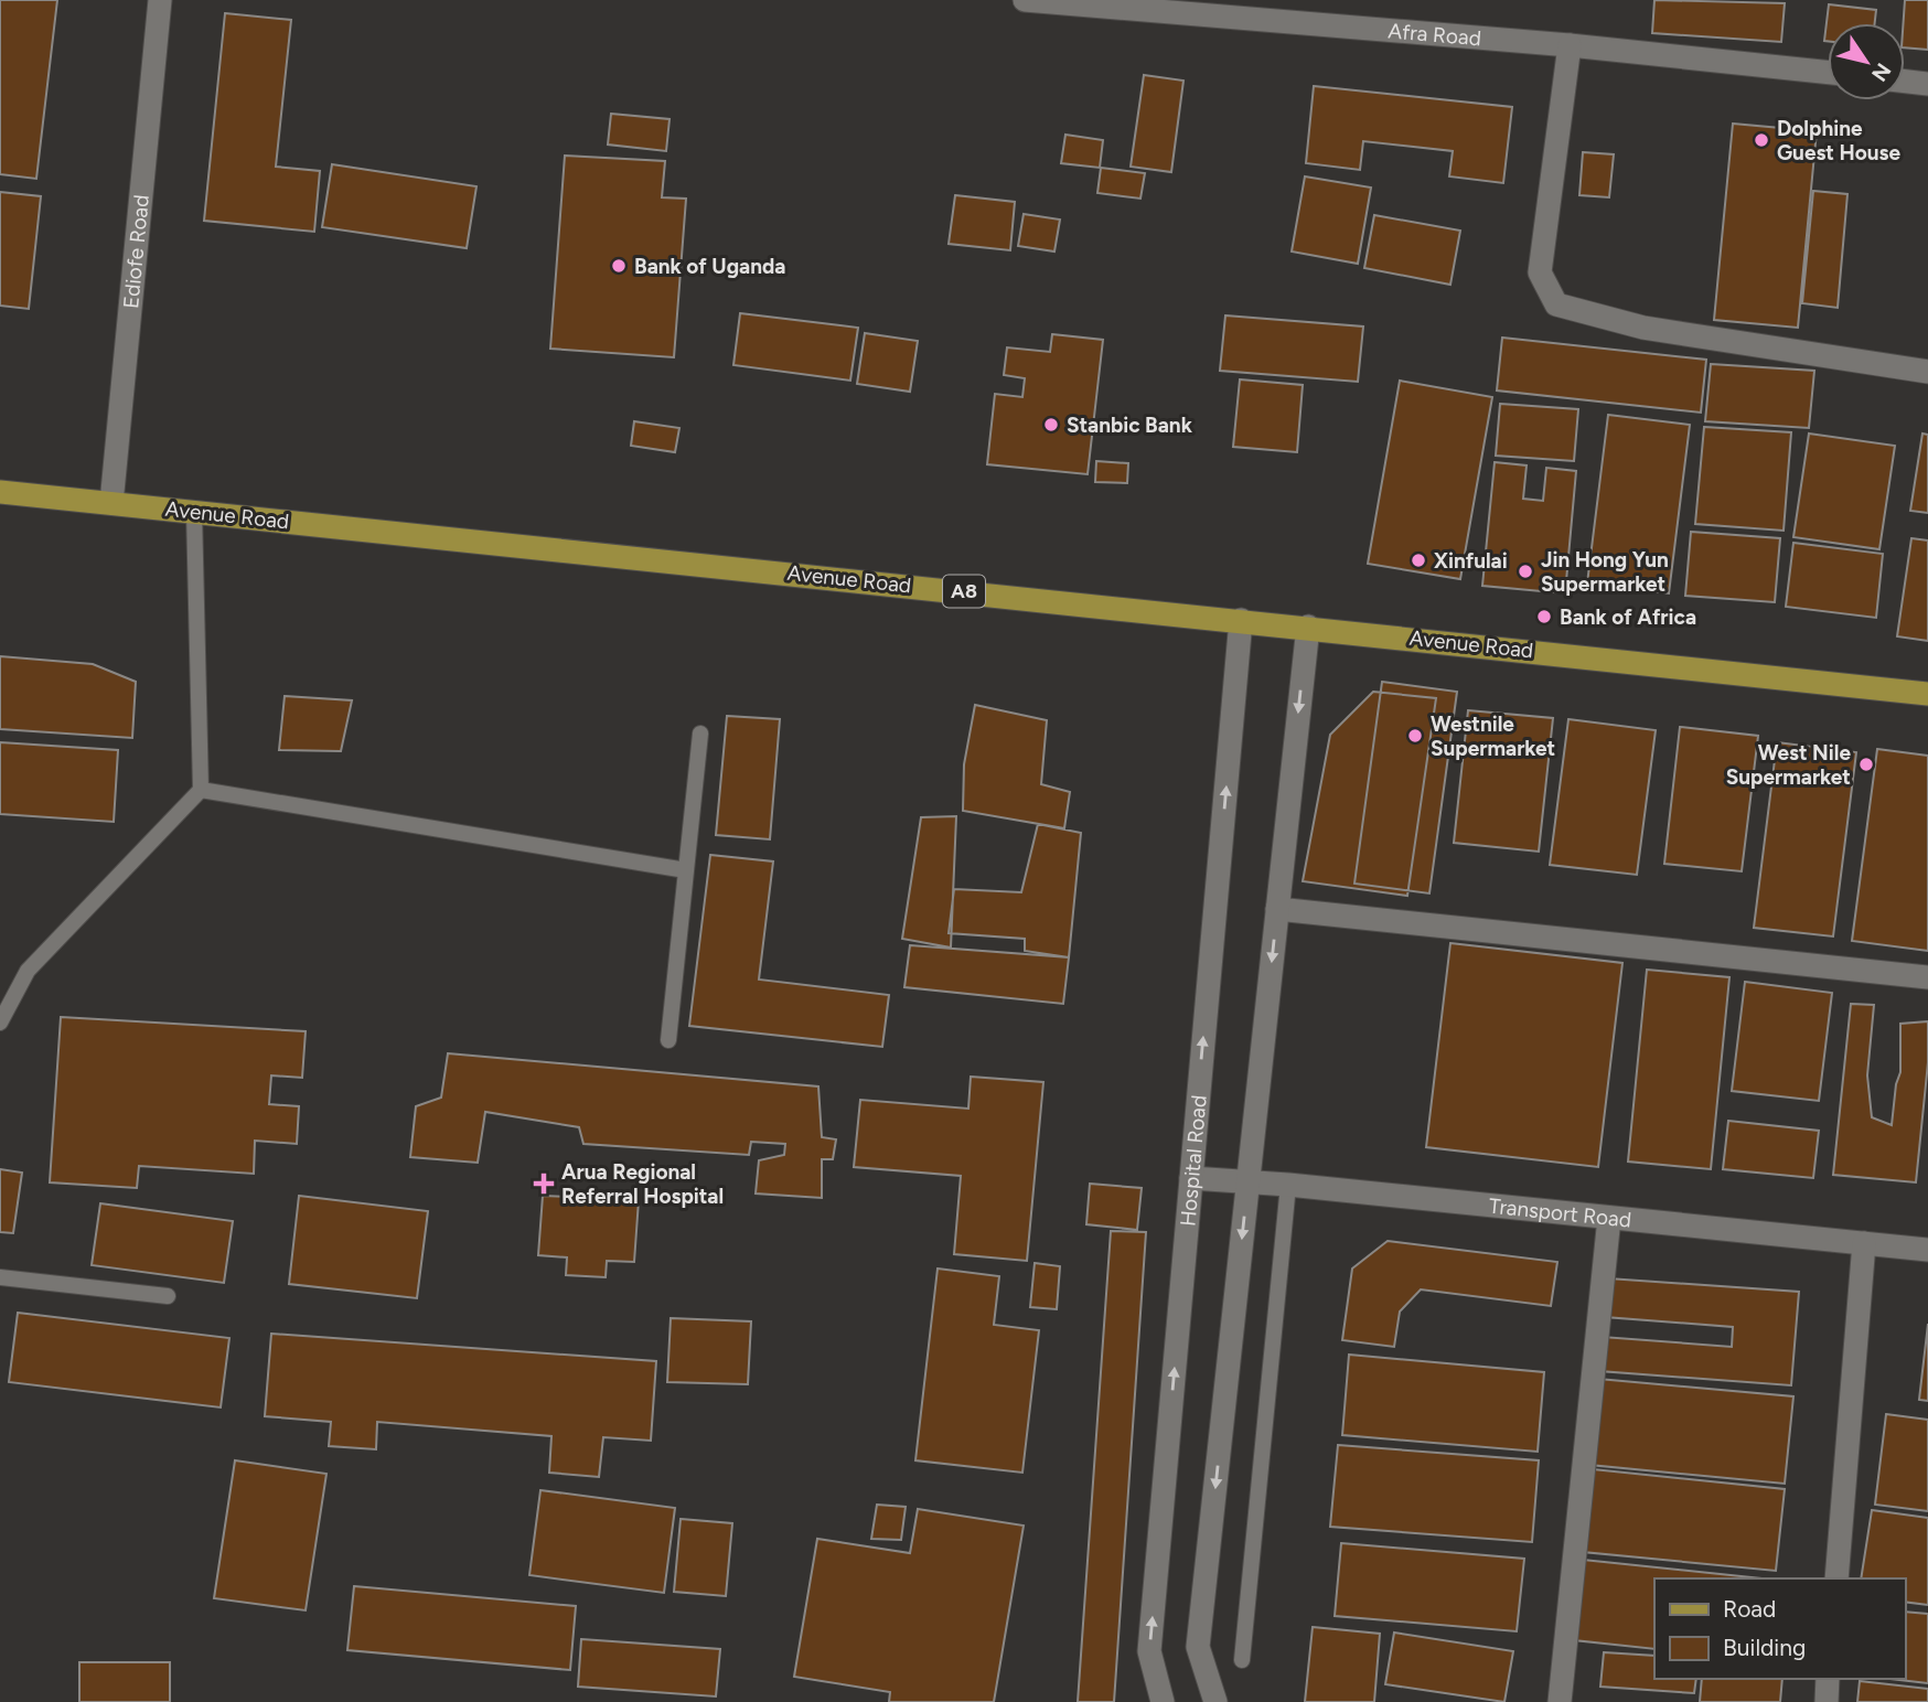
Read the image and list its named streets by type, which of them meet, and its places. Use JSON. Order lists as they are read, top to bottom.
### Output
{
  "streets": {
    "main road": ["Avenue Road", "A8"],
    "street": [
      "Afra Road",
      "Ediofe Road",
      "Hospital Road",
      "Transport Road"
    ]
  },
  "crossings": [
    ["Ediofe Road", "Avenue Road"],
    ["Avenue Road", "Hospital Road"],
    ["Hospital Road", "Transport Road"]
  ],
  "places": {
    "other": [
      "Dolphine Guest House",
      "Bank of Uganda",
      "Stanbic Bank",
      "Xinfulai",
      "Jin Hong Yun Supermarket",
      "Bank of Africa",
      "Westnile Supermarket",
      "West Nile Supermarket"
    ],
    "health": ["Arua Regional Referral Hospital"]
  },
  "legend": ["Road", "Building"],
  "north": "bottom right"
}
